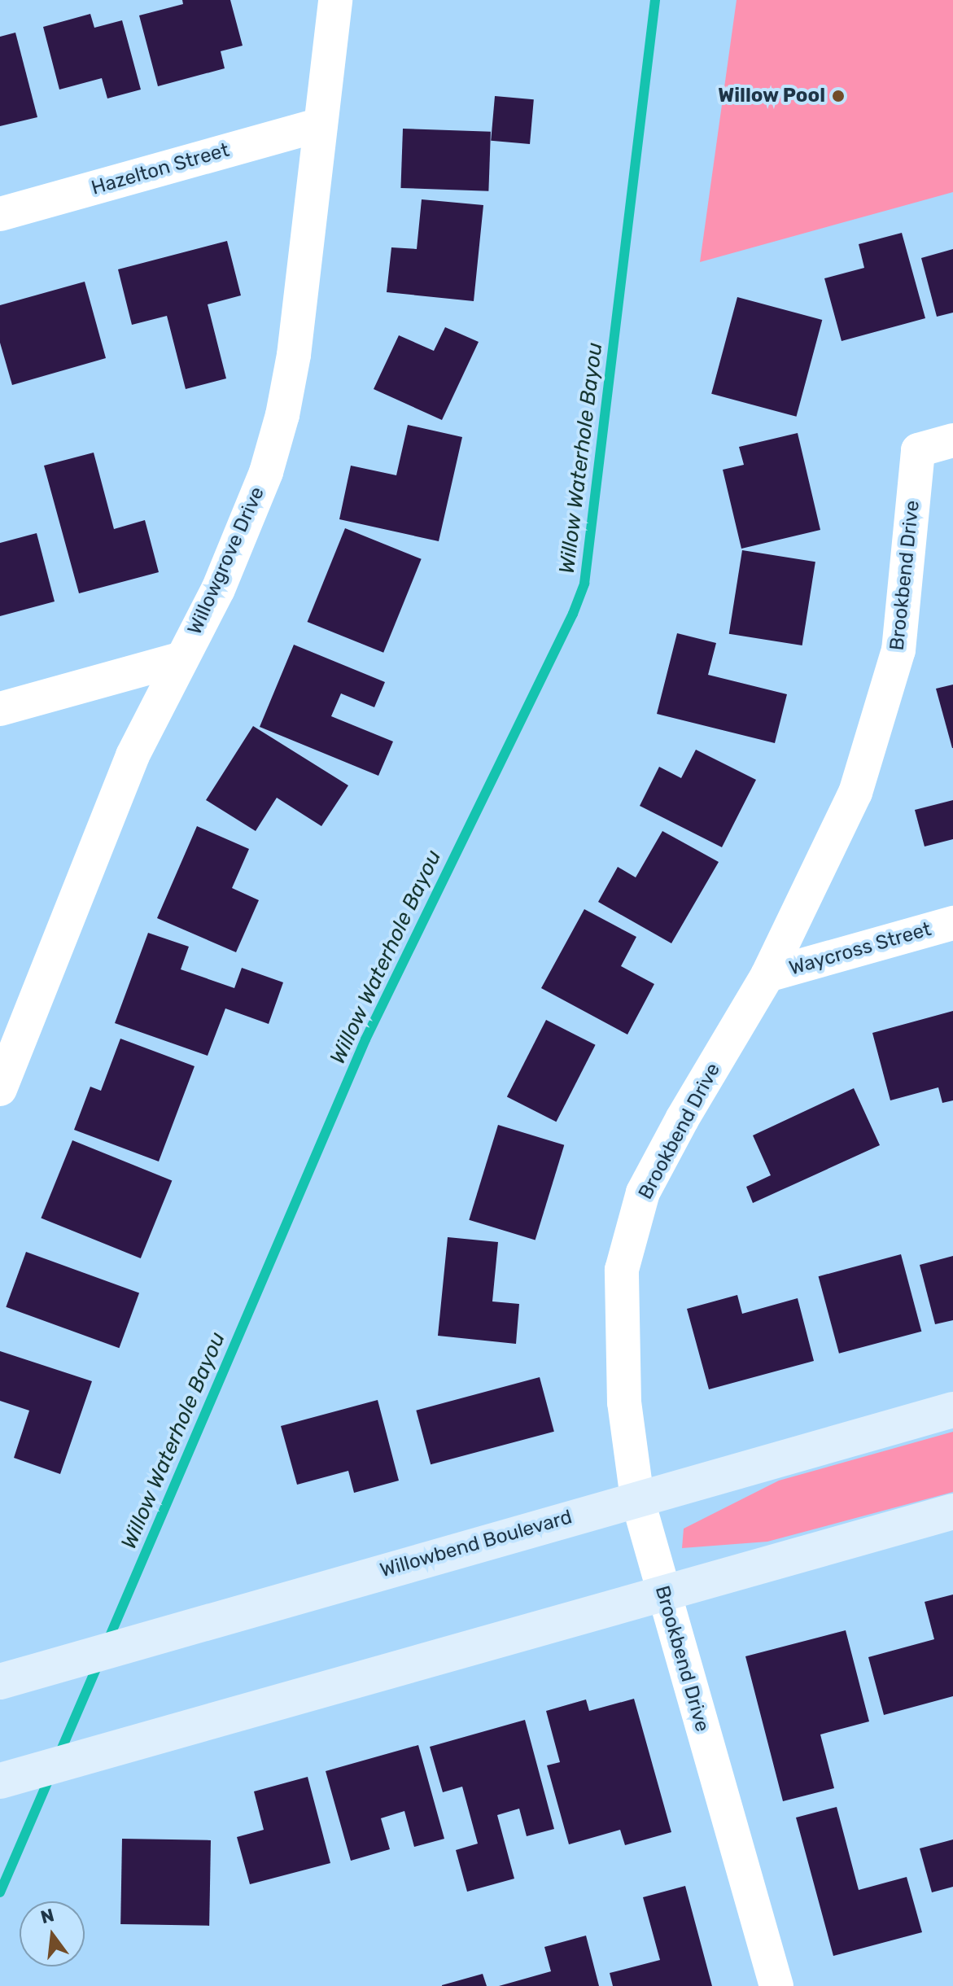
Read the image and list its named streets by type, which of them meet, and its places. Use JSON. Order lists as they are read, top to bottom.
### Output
{
  "streets": {
    "main road": ["Willowbend Boulevard"],
    "street": [
      "Hazelton Street",
      "Willowgrove Drive",
      "Brookbend Drive",
      "Waycross Street"
    ]
  },
  "crossings": [
    ["Hazelton Street", "Willowgrove Drive"],
    ["Brookbend Drive", "Waycross Street"],
    ["Brookbend Drive", "Willowbend Boulevard"]
  ],
  "water": ["Willow Waterhole Bayou"],
  "places": ["Willow Pool"],
  "north": "top"
}
